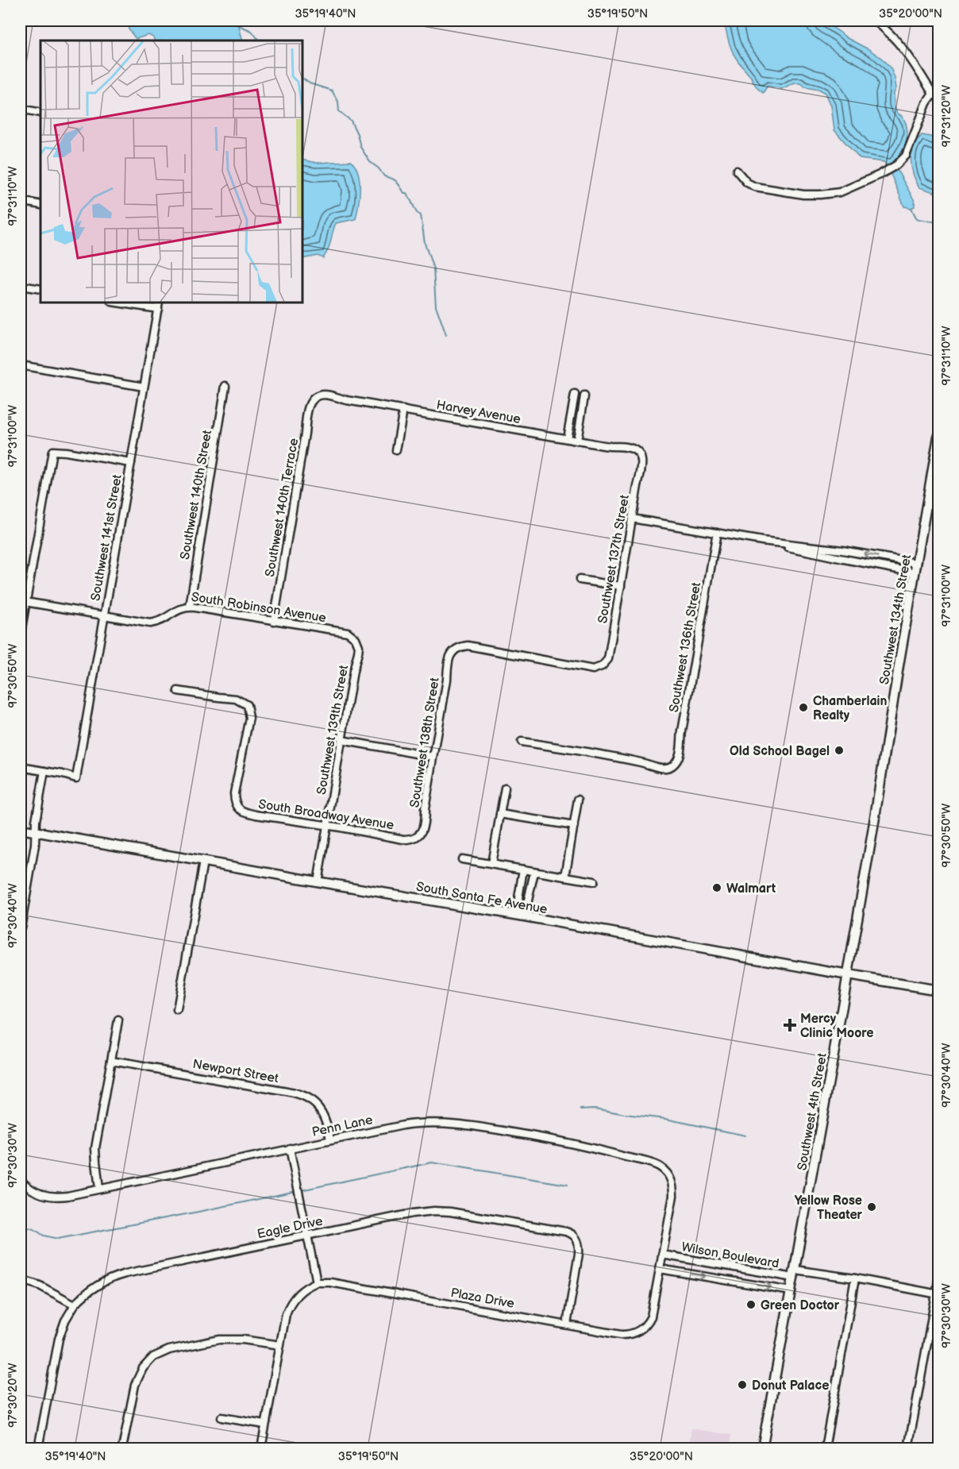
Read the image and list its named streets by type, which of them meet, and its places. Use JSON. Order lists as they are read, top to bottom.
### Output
{
  "streets": {
    "main road": ["Southwest 134th Street", "South Santa Fe Avenue", "Southwest 4th Street"],
    "street": [
      "Harvey Avenue",
      "Southwest 140th Street",
      "Southwest 140th Terrace",
      "Southwest 141st Street",
      "Southwest 137th Street",
      "South Robinson Avenue",
      "Southwest 136th Street",
      "Southwest 139th Street",
      "Southwest 138th Street",
      "South Broadway Avenue",
      "Newport Street",
      "Penn Lane",
      "Eagle Drive",
      "Wilson Boulevard",
      "Plaza Drive"
    ]
  },
  "crossings": [
    ["Harvey Avenue", "Southwest 140th Terrace"],
    ["Harvey Avenue", "Southwest 137th Street"],
    ["Southwest 140th Street", "South Robinson Avenue"],
    ["Southwest 140th Terrace", "South Robinson Avenue"],
    ["Southwest 141st Street", "South Robinson Avenue"],
    ["Southwest 137th Street", "Southwest 138th Street"],
    ["South Robinson Avenue", "Southwest 139th Street"],
    ["Southwest 134th Street", "South Santa Fe Avenue"],
    ["Southwest 134th Street", "Southwest 4th Street"],
    ["Southwest 139th Street", "South Broadway Avenue"],
    ["Southwest 139th Street", "South Santa Fe Avenue"],
    ["Southwest 138th Street", "South Broadway Avenue"],
    ["South Santa Fe Avenue", "Southwest 4th Street"],
    ["Newport Street", "Penn Lane"],
    ["Southwest 4th Street", "Wilson Boulevard"],
    ["Penn Lane", "Wilson Boulevard"],
    ["Eagle Drive", "Plaza Drive"],
    ["Wilson Boulevard", "Plaza Drive"]
  ],
  "places": {
    "other": [
      "Chamberlain Realty",
      "Old School Bagel",
      "Walmart",
      "Yellow Rose Theater",
      "Green Doctor",
      "Donut Palace"
    ],
    "health": ["Mercy Clinic Moore"]
  },
  "coordinates": [
    "35°19'40\"N",
    "35°19'50\"N",
    "35°20'00\"N",
    "97°31'20\"W",
    "97°31'10\"W",
    "97°31'00\"W",
    "97°30'50\"W",
    "97°30'40\"W",
    "97°30'30\"W",
    "97°30'20\"W"
  ]
}
